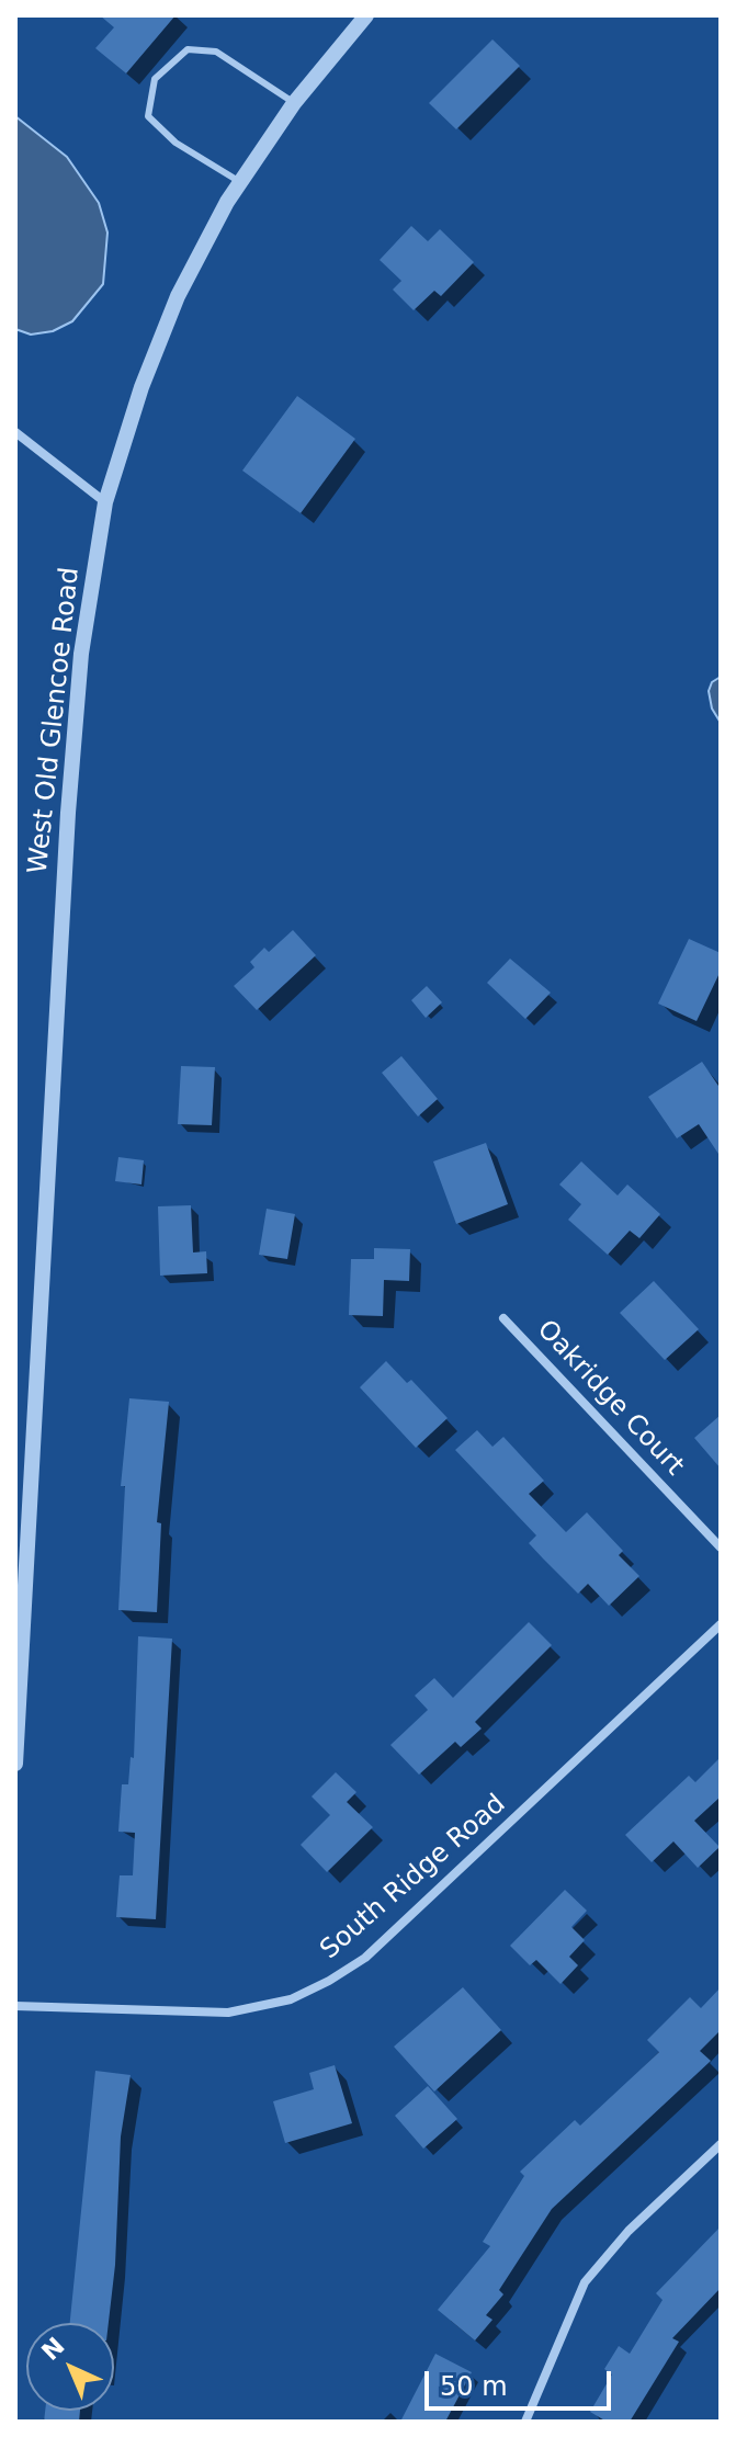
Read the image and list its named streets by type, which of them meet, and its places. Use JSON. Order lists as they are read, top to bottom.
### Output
{
  "streets": {
    "street": ["West Old Glencoe Road", "Oakridge Court", "South Ridge Road"]
  },
  "scale_bar": "50 m",
  "north": "top left"
}
